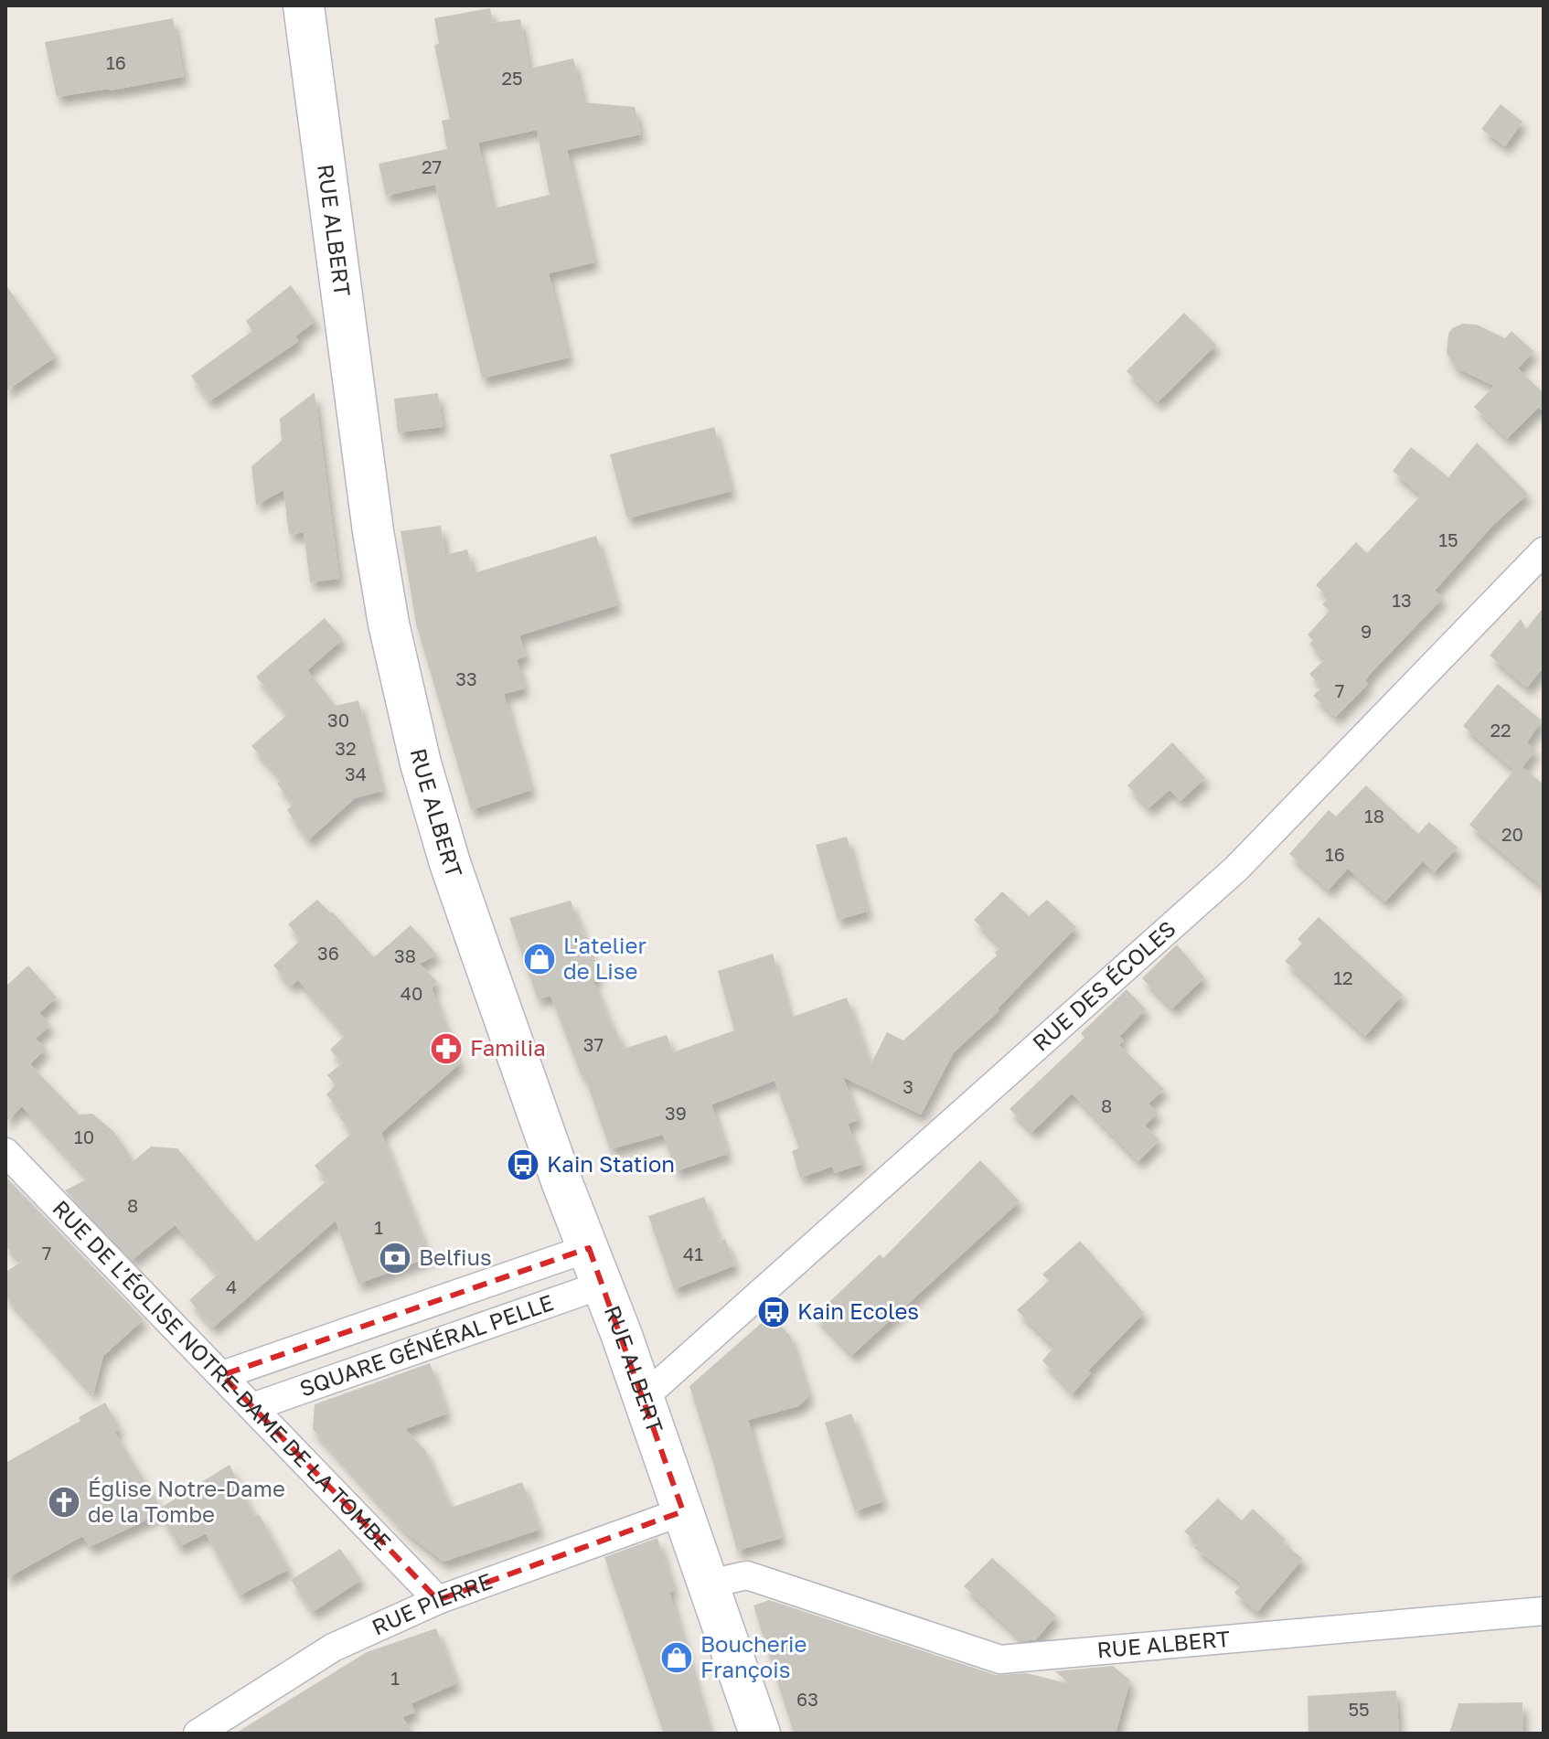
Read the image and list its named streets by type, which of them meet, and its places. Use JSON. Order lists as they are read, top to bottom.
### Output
{
  "streets": {
    "street": [
      "RUE ALBERT",
      "RUE DES ÉCOLES",
      "SQUARE GÉNÉRAL PELLE",
      "RUE DE L’ÉGLISE NOTRE-DAME DE LA TOMBE",
      "RUE PIERRE"
    ]
  },
  "crossings": [
    ["RUE ALBERT", "RUE DES ÉCOLES"],
    ["RUE ALBERT", "SQUARE GÉNÉRAL PELLE"],
    ["RUE ALBERT", "RUE PIERRE"],
    ["SQUARE GÉNÉRAL PELLE", "RUE DE L’ÉGLISE NOTRE-DAME DE LA TOMBE"],
    ["RUE DE L’ÉGLISE NOTRE-DAME DE LA TOMBE", "RUE PIERRE"]
  ],
  "places": {
    "shop": ["L'atelier de Lise", "Boucherie François"],
    "pharmacy": ["Familia"],
    "bus stop": ["Kain Station", "Kain Ecoles"],
    "bank": ["Belfius"],
    "church": ["Église Notre-Dame de la Tombe"]
  },
  "house_numbers": [
    "16",
    "25",
    "27",
    "15",
    "13",
    "9",
    "33",
    "7",
    "30",
    "22",
    "32",
    "34",
    "18",
    "20",
    "16",
    "36",
    "38",
    "12",
    "40",
    "37",
    "3",
    "8",
    "39",
    "10",
    "8",
    "1",
    "7",
    "41",
    "4",
    "1",
    "63",
    "55"
  ]
}
